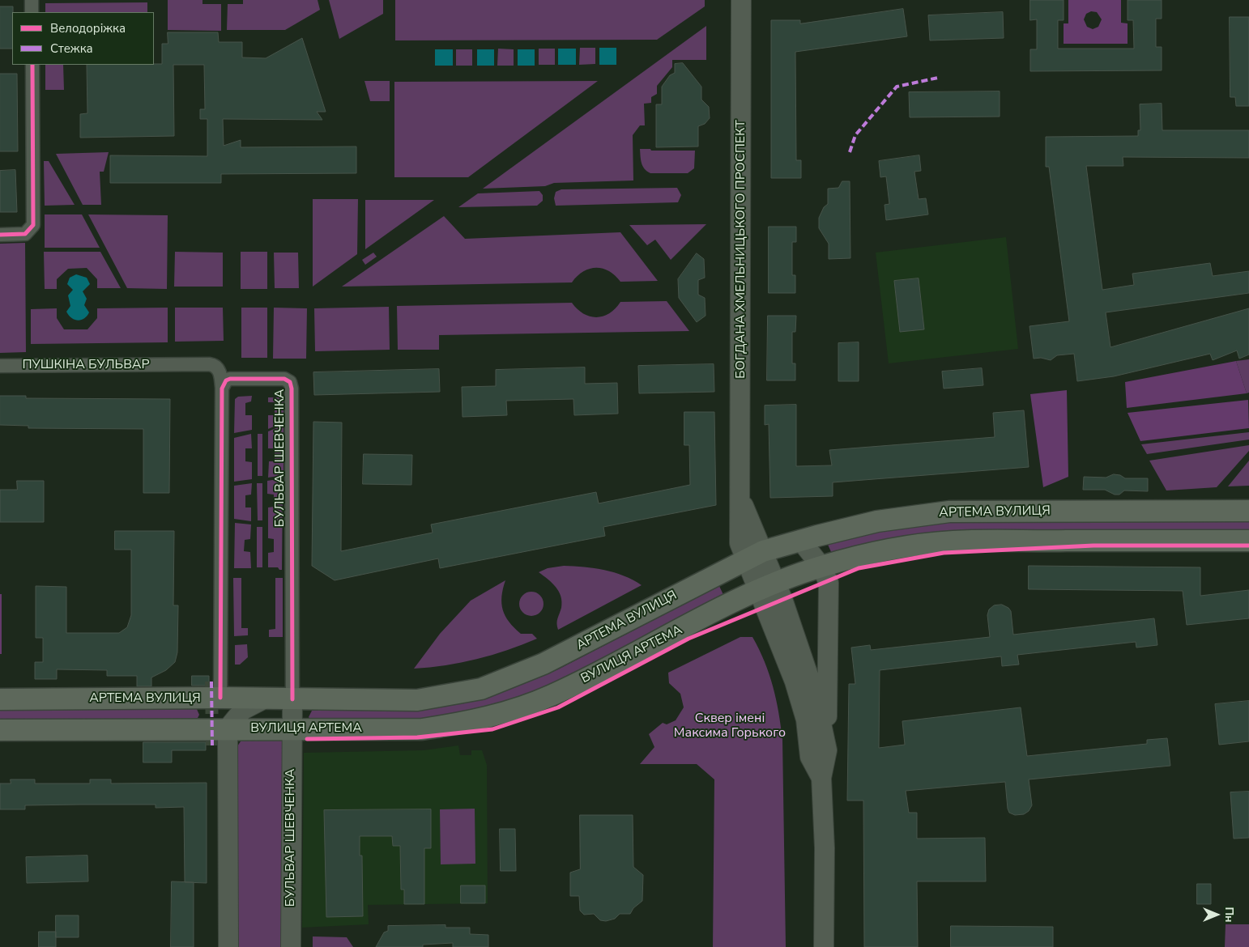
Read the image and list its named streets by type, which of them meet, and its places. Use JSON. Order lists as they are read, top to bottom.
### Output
{
  "streets": {
    "main road": [
      "БОГДАНА ХМЕЛЬНИЦЬКОГО ПРОСПЕКТ",
      "БУЛЬВАР ШЕВЧЕНКА",
      "АРТЕМА ВУЛИЦЯ",
      "ВУЛИЦЯ АРТЕМА"
    ],
    "street": ["ПУШКІНА БУЛЬВАР"]
  },
  "crossings": [
    ["БОГДАНА ХМЕЛЬНИЦЬКОГО ПРОСПЕКТ", "АРТЕМА ВУЛИЦЯ"],
    ["БОГДАНА ХМЕЛЬНИЦЬКОГО ПРОСПЕКТ", "ВУЛИЦЯ АРТЕМА"],
    ["ПУШКІНА БУЛЬВАР", "БУЛЬВАР ШЕВЧЕНКА"],
    ["БУЛЬВАР ШЕВЧЕНКА", "АРТЕМА ВУЛИЦЯ"],
    ["БУЛЬВАР ШЕВЧЕНКА", "ВУЛИЦЯ АРТЕМА"]
  ],
  "parks": ["Сквер імені Максима Горького"],
  "legend": ["Велодоріжка", "Стежка"],
  "north": "right"
}
